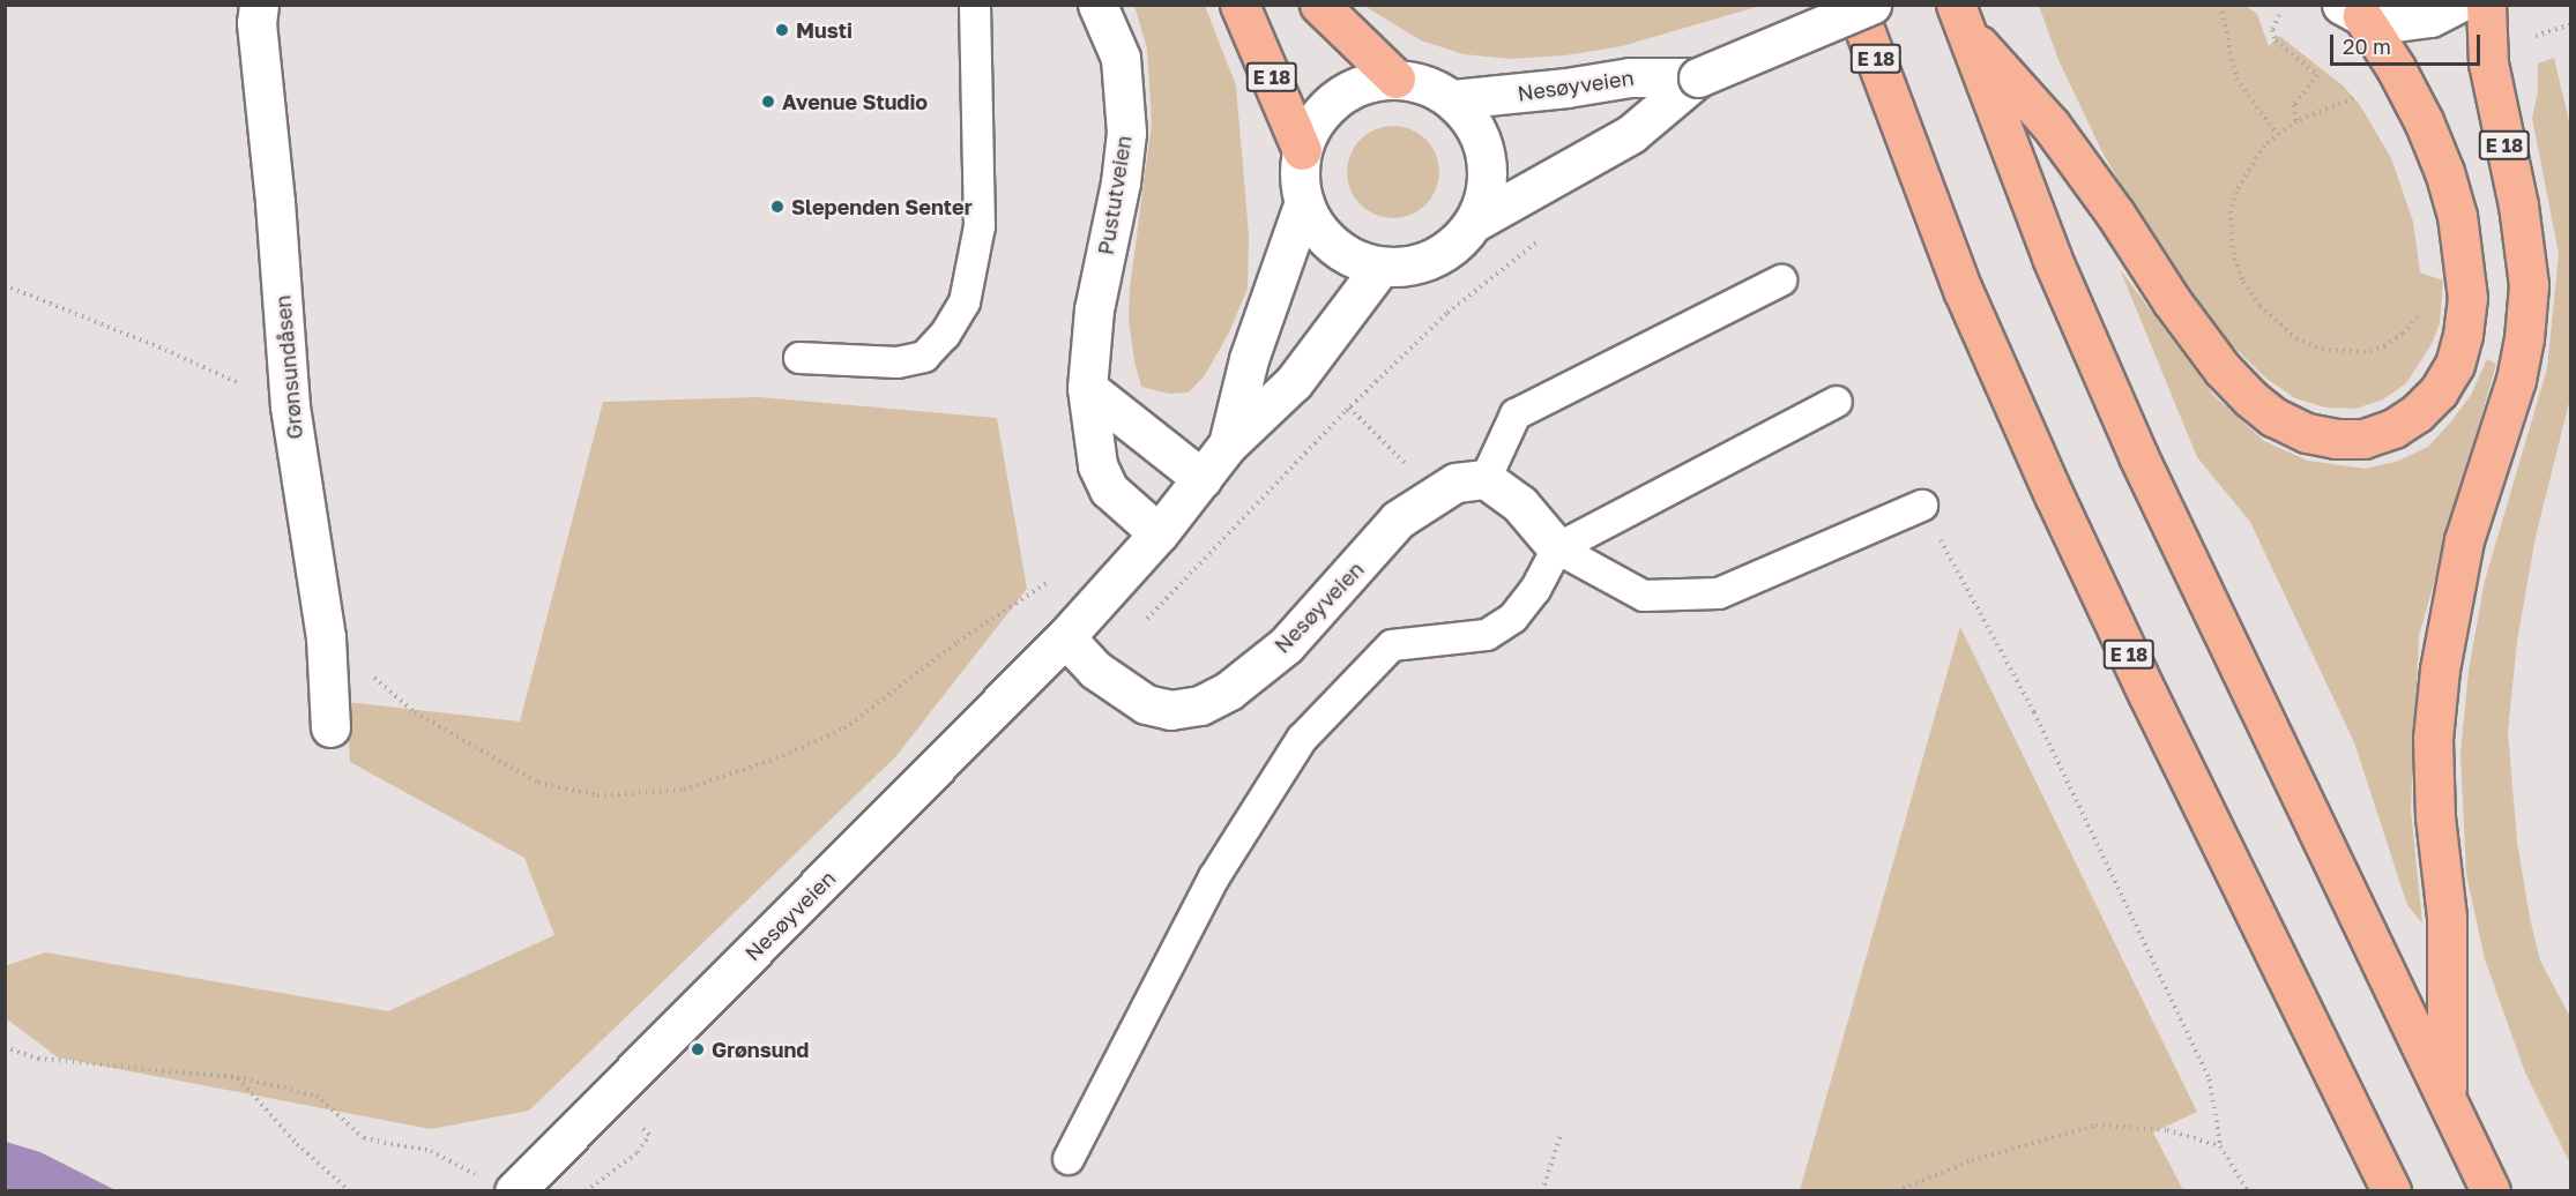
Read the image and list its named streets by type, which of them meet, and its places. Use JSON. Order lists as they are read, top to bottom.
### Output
{
  "streets": {
    "highway": ["E 18"],
    "street": ["Nesøyveien", "Pustutveien", "Grønsundåsen"]
  },
  "crossings": [
    ["E 18", "Nesøyveien"],
    ["Nesøyveien", "Pustutveien"]
  ],
  "places": [
    "Musti",
    "Avenue Studio",
    "Slependen Senter",
    "Grønsund"
  ],
  "scale_bar": "20 m"
}
